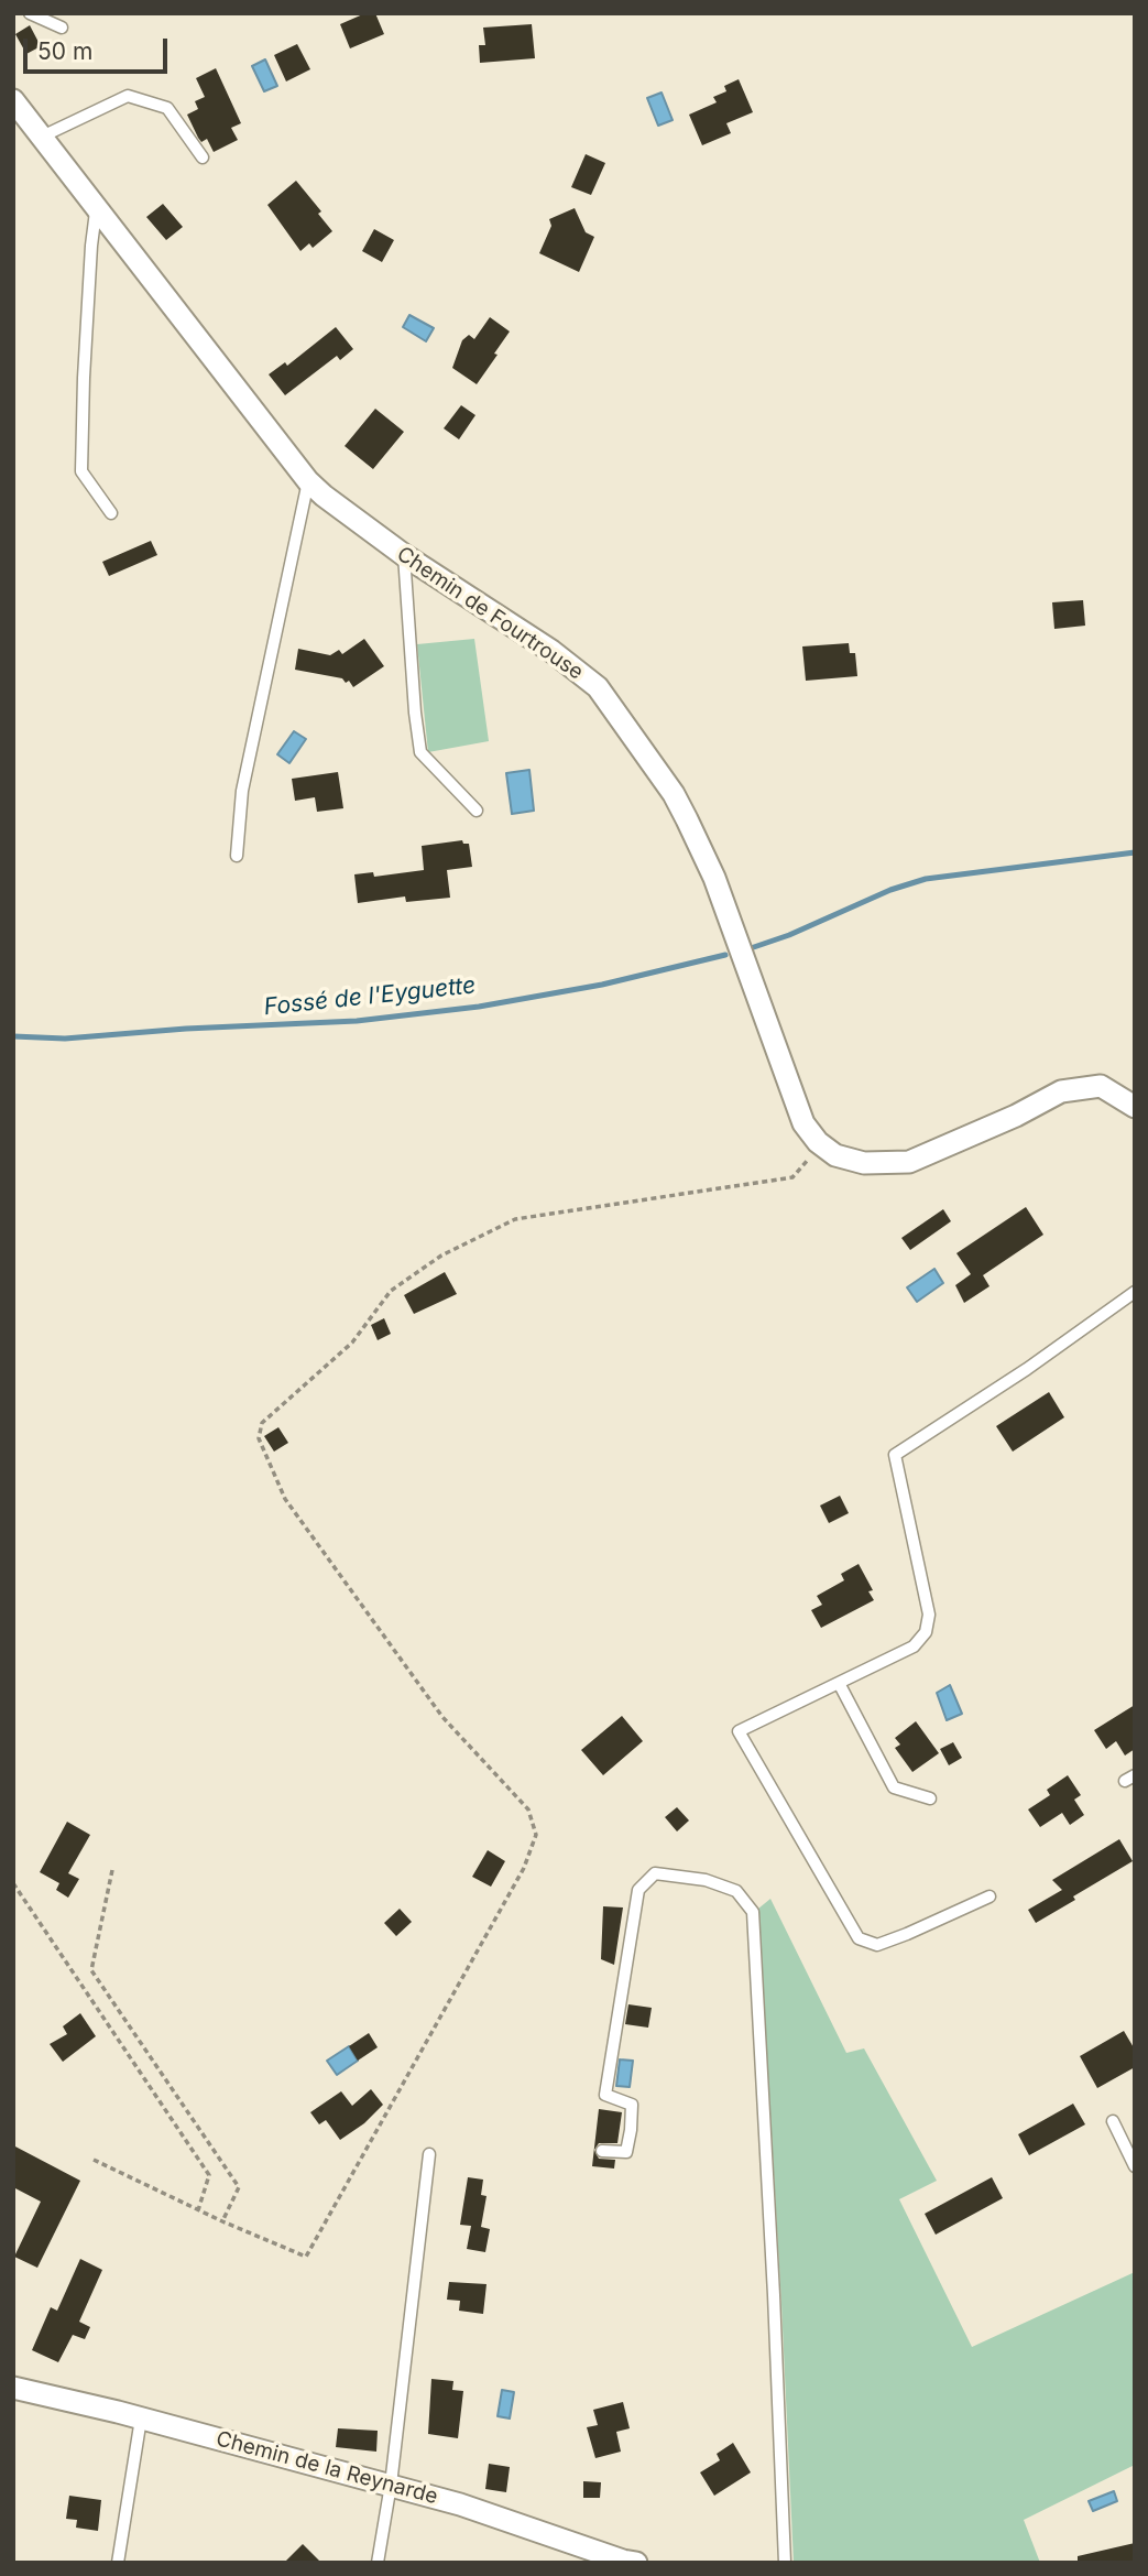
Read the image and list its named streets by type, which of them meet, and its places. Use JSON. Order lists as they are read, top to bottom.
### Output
{
  "streets": {
    "street": ["Chemin de Fourtrouse", "Chemin de la Reynarde"]
  },
  "water": ["Fossé de l'Eyguette"],
  "scale_bar": "50 m"
}
